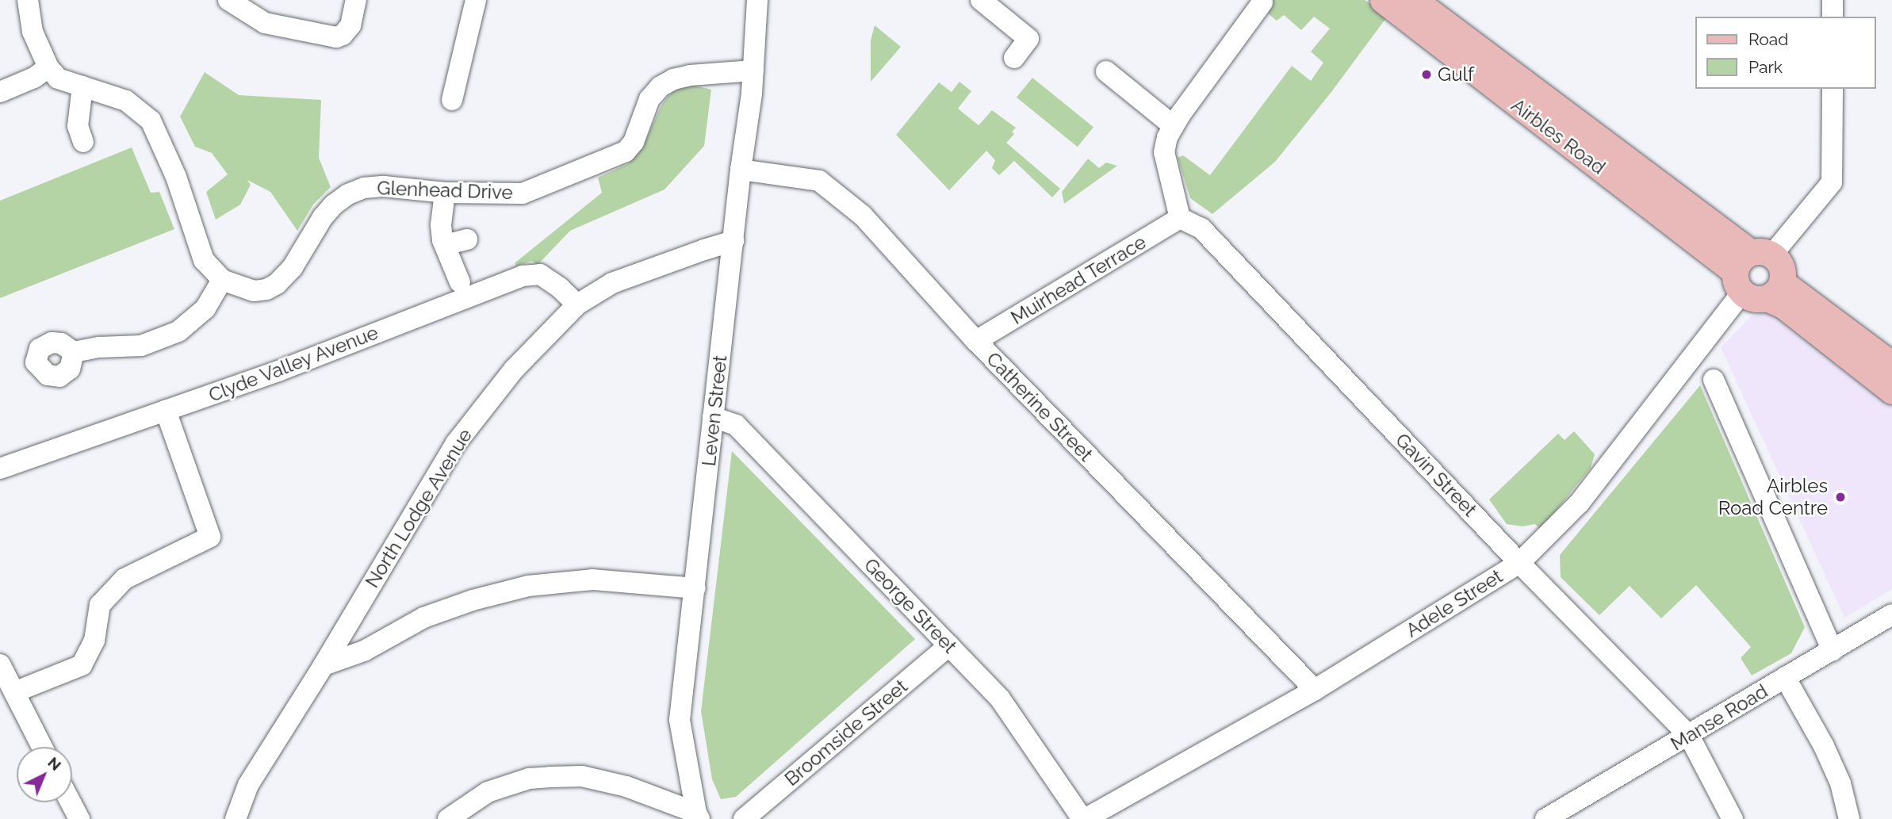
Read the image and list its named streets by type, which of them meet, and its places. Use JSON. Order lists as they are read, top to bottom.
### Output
{
  "streets": {
    "main road": ["Airbles Road"],
    "street": [
      "Glenhead Drive",
      "Muirhead Terrace",
      "Clyde Valley Avenue",
      "Catherine Street",
      "Leven Street",
      "Gavin Street",
      "North Lodge Avenue",
      "Adele Street",
      "George Street",
      "Manse Road",
      "Broomside Street"
    ]
  },
  "crossings": [
    ["Airbles Road", "Adele Street"],
    ["Glenhead Drive", "Leven Street"],
    ["Muirhead Terrace", "Catherine Street"],
    ["Muirhead Terrace", "Gavin Street"],
    ["Clyde Valley Avenue", "North Lodge Avenue"],
    ["Catherine Street", "Leven Street"],
    ["Catherine Street", "Adele Street"],
    ["Leven Street", "North Lodge Avenue"],
    ["Leven Street", "George Street"],
    ["Gavin Street", "Adele Street"],
    ["Gavin Street", "Manse Road"],
    ["Adele Street", "George Street"],
    ["George Street", "Broomside Street"]
  ],
  "places": ["Gulf", "Airbles Road Centre"],
  "legend": ["Road", "Park"],
  "north": "top right"
}
